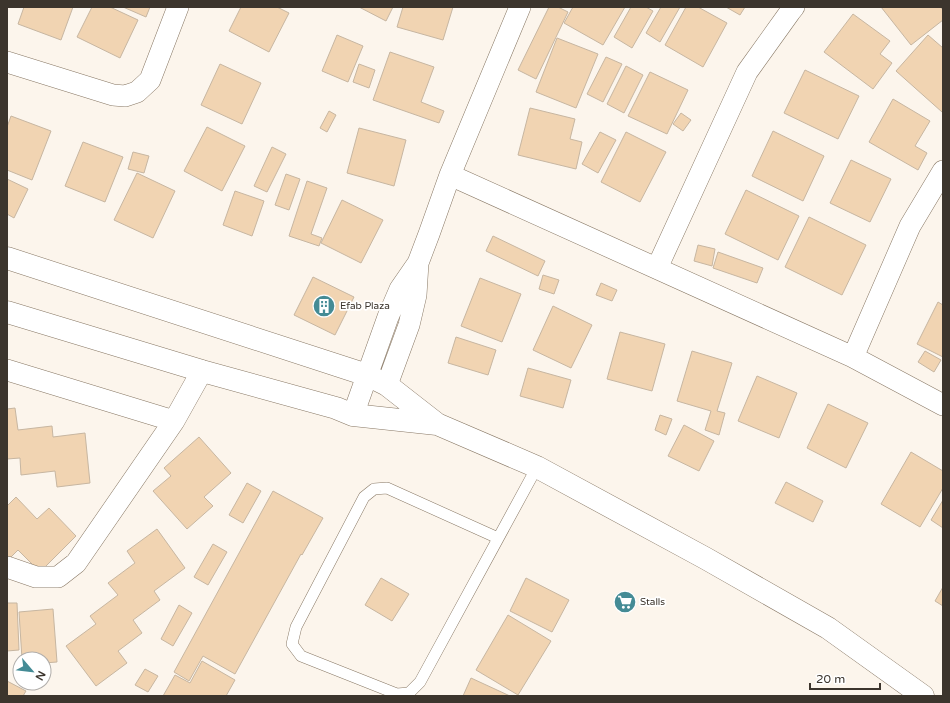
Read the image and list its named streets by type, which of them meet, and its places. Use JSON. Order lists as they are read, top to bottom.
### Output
{
  "places": {
    "building": ["Efab Plaza"],
    "supermarket": ["Stalls"]
  },
  "scale_bar": "20 m",
  "north": "bottom right"
}
